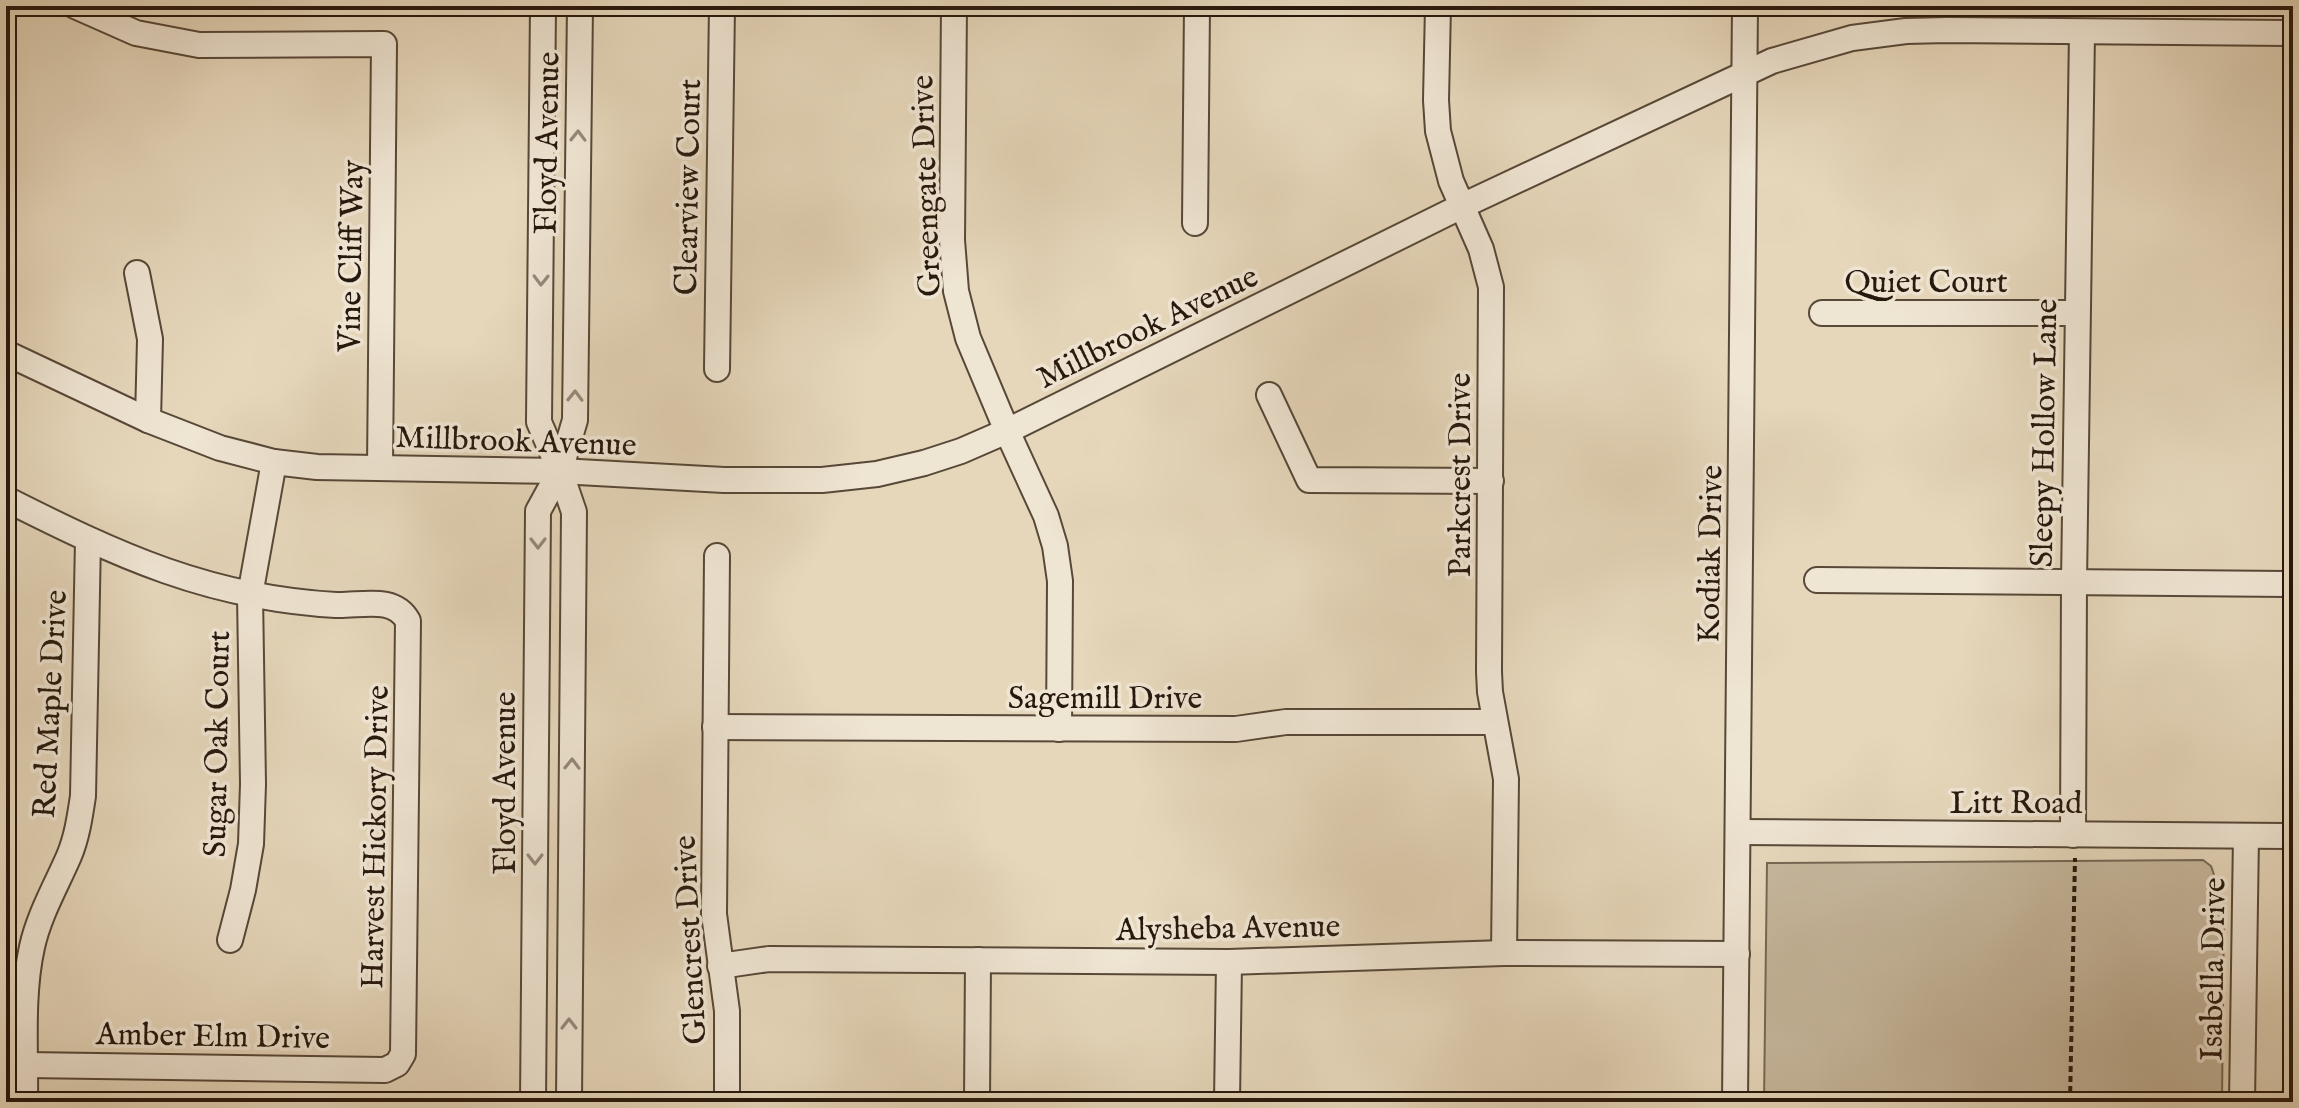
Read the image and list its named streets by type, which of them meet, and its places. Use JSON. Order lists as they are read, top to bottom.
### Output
{
  "streets": {
    "street": [
      "Floyd Avenue",
      "Greengate Drive",
      "Clearview Court",
      "Vine Cliff Way",
      "Quiet Court",
      "Millbrook Avenue",
      "Sleepy Hollow Lane",
      "Parkcrest Drive",
      "Kodiak Drive",
      "Sagemill Drive",
      "Red Maple Drive",
      "Sugar Oak Court",
      "Litt Road",
      "Harvest Hickory Drive",
      "Alysheba Avenue",
      "Glencrest Drive",
      "Isabella Drive",
      "Amber Elm Drive"
    ]
  },
  "crossings": [
    ["Floyd Avenue", "Millbrook Avenue"],
    ["Greengate Drive", "Millbrook Avenue"],
    ["Greengate Drive", "Sagemill Drive"],
    ["Vine Cliff Way", "Millbrook Avenue"],
    ["Quiet Court", "Sleepy Hollow Lane"],
    ["Millbrook Avenue", "Sleepy Hollow Lane"],
    ["Millbrook Avenue", "Parkcrest Drive"],
    ["Millbrook Avenue", "Kodiak Drive"],
    ["Millbrook Avenue", "Sugar Oak Court"],
    ["Sleepy Hollow Lane", "Litt Road"],
    ["Parkcrest Drive", "Sagemill Drive"],
    ["Parkcrest Drive", "Alysheba Avenue"],
    ["Kodiak Drive", "Litt Road"],
    ["Kodiak Drive", "Alysheba Avenue"],
    ["Sagemill Drive", "Glencrest Drive"],
    ["Red Maple Drive", "Amber Elm Drive"],
    ["Sugar Oak Court", "Harvest Hickory Drive"],
    ["Litt Road", "Isabella Drive"],
    ["Harvest Hickory Drive", "Amber Elm Drive"],
    ["Alysheba Avenue", "Glencrest Drive"]
  ]
}
